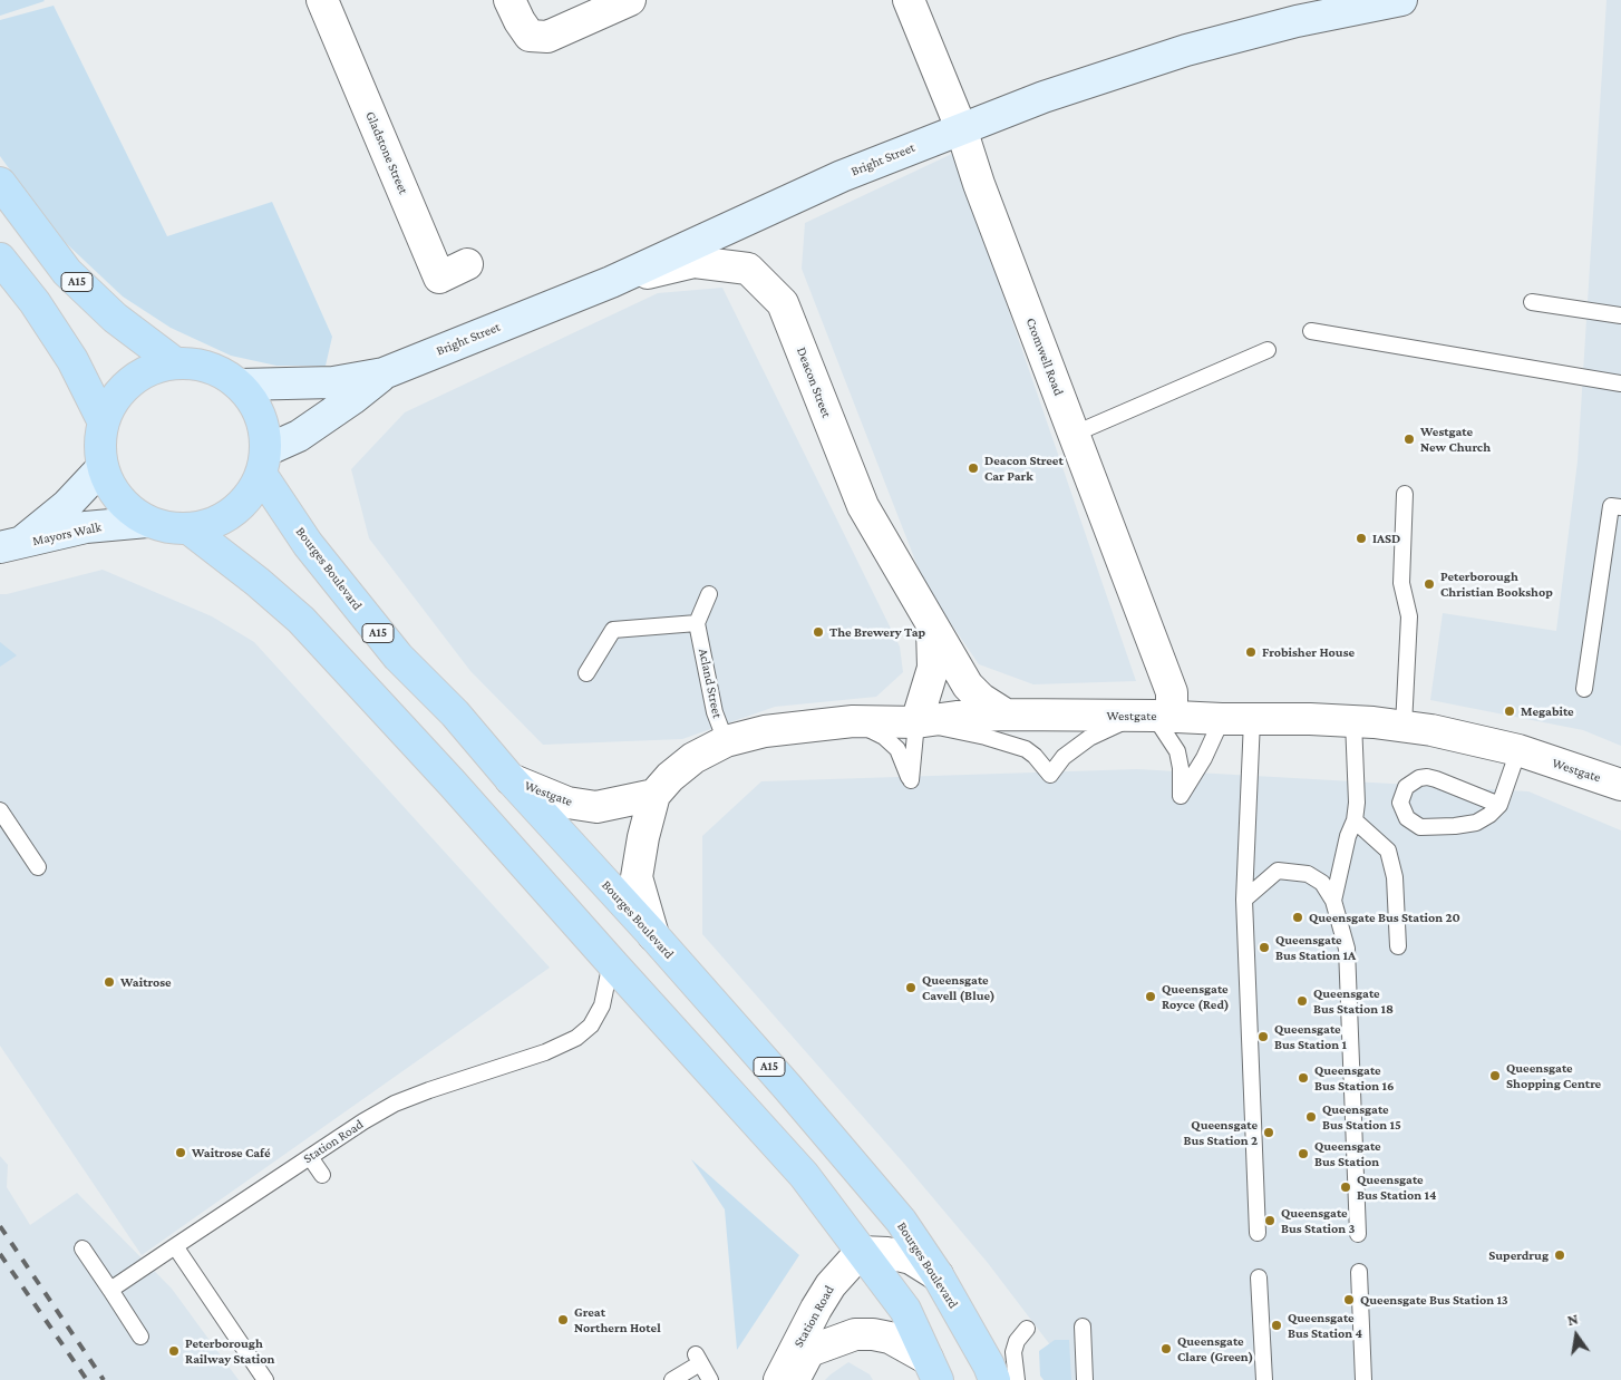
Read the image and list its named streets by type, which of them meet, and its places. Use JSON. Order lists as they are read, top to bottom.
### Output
{
  "streets": {
    "main road": ["A15", "Bourges Boulevard"],
    "street": [
      "Gladstone Street",
      "Bright Street",
      "Cromwell Road",
      "Deacon Street",
      "Mayors Walk",
      "Westgate",
      "Station Road"
    ],
    "lane": ["Acland Street"]
  },
  "crossings": [
    ["Bright Street", "A15"],
    ["Bright Street", "Cromwell Road"],
    ["Bright Street", "Deacon Street"],
    ["Bright Street", "Mayors Walk"],
    ["Bright Street", "Bourges Boulevard"],
    ["A15", "Mayors Walk"],
    ["A15", "Bourges Boulevard"],
    ["Cromwell Road", "Westgate"],
    ["Deacon Street", "Westgate"],
    ["Mayors Walk", "Bourges Boulevard"],
    ["Bourges Boulevard", "Westgate"],
    ["Acland Street", "Westgate"]
  ],
  "places": [
    "Westgate New Church",
    "Deacon Street Car Park",
    "IASD",
    "Peterborough Christian Bookshop",
    "The Brewery Tap",
    "Frobisher House",
    "Megabite",
    "Queensgate Bus Station 20",
    "Queensgate Bus Station 1A",
    "Waitrose",
    "Queensgate Cavell (Blue)",
    "Queensgate Royce (Red)",
    "Queensgate Bus Station 18",
    "Queensgate Bus Station 1",
    "Queensgate Shopping Centre",
    "Queensgate Bus Station 16",
    "Queensgate Bus Station 15",
    "Queensgate Bus Station 2",
    "Waitrose Café",
    "Queensgate Bus Station",
    "Queensgate Bus Station 14",
    "Queensgate Bus Station 3",
    "Superdrug",
    "Queensgate Bus Station 13",
    "Great Northern Hotel",
    "Queensgate Bus Station 4",
    "Queensgate Clare (Green)",
    "Peterborough Railway Station"
  ],
  "north": "top"
}
